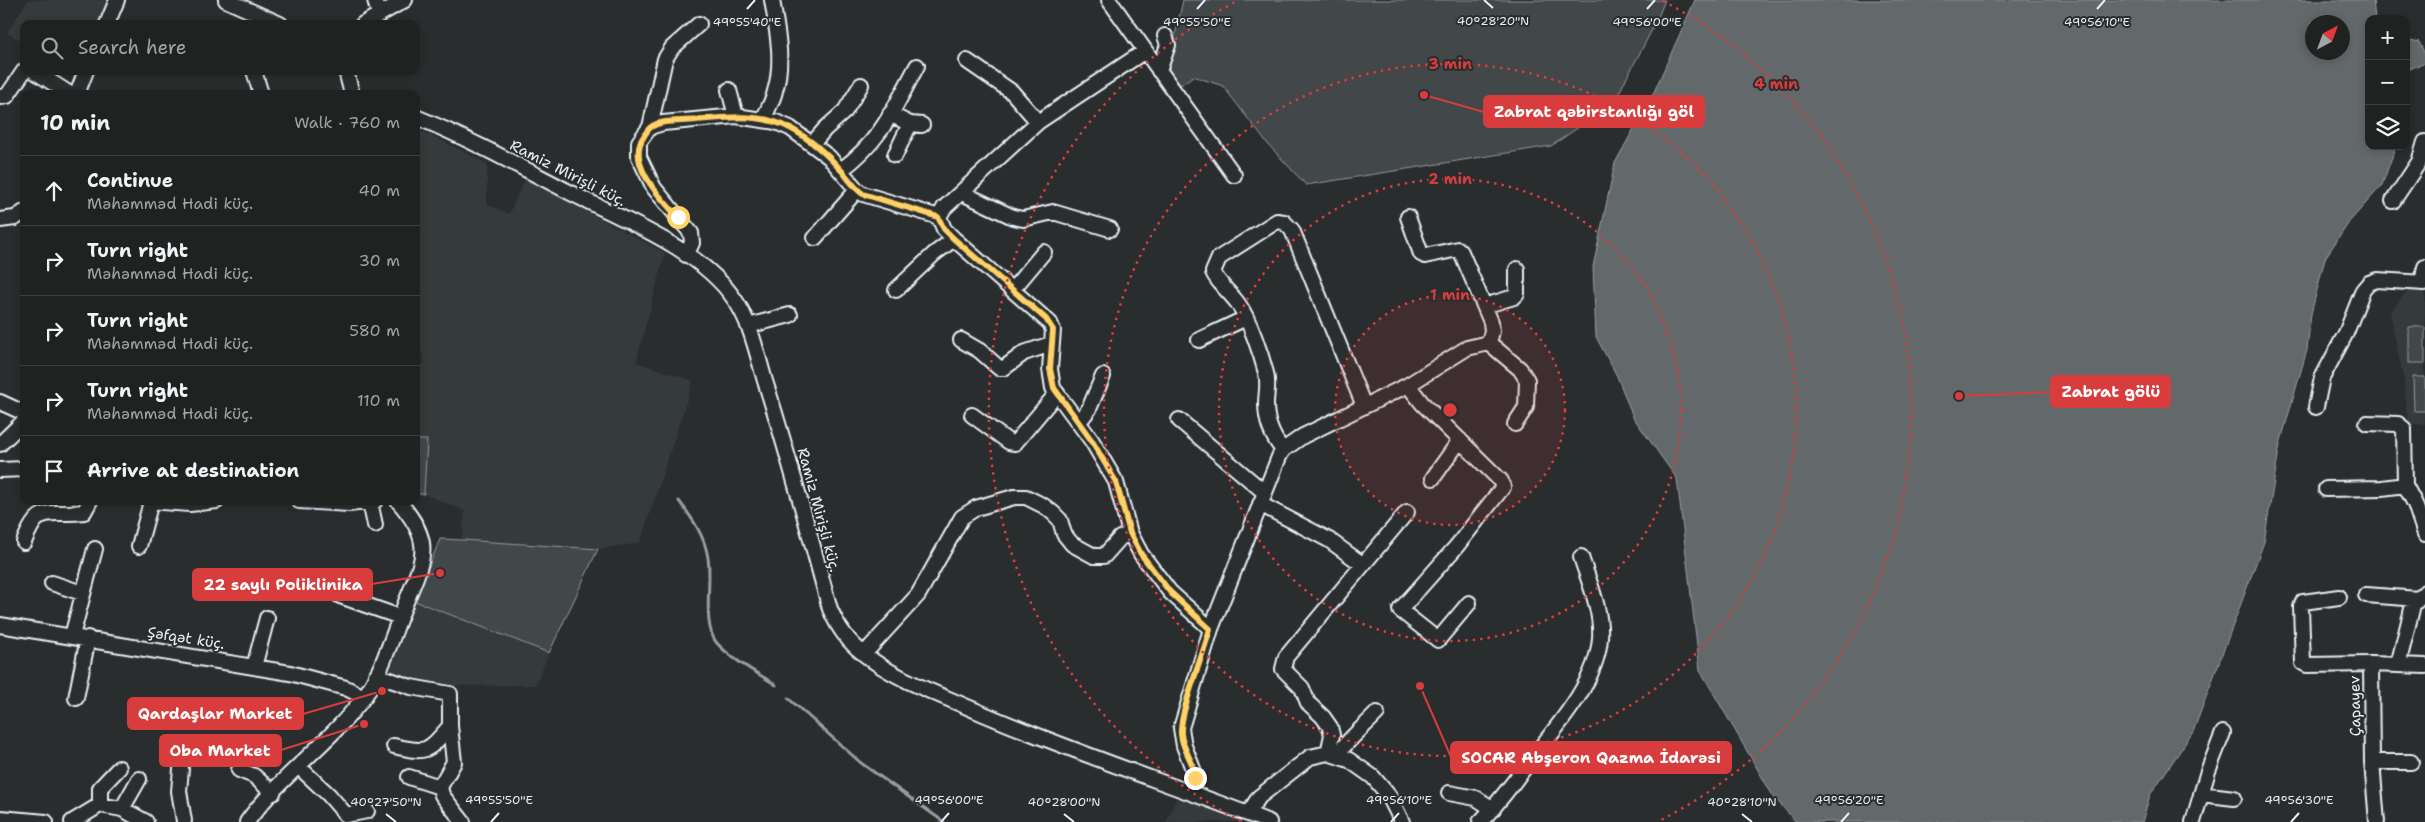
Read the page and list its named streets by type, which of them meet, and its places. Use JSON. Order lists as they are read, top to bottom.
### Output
{
  "streets": {
    "street": ["Ramiz Mirişli küç.", "Şəfqət küç.", "Çapayev"]
  },
  "places": [
    "Zabrat qəbirstanlığı göl",
    "Zabrat gölü",
    "22 saylı Poliklinika",
    "SOCAR Abşeron Qazma İdarəsi",
    "Qardaşlar Market",
    "Oba Market"
  ],
  "north": "top right",
  "page": {
    "map_buttons": ["+", "−"],
    "search": "Search here",
    "heading": ["10 min", "Walk · 760 m"],
    "list": [
      ["Continue", "Məhəmməd Hadi küç.", "40 m"],
      ["Turn right", "Məhəmməd Hadi küç.", "30 m"],
      ["Turn right", "Məhəmməd Hadi küç.", "580 m"],
      ["Turn right", "Məhəmməd Hadi küç.", "110 m"],
      "Arrive at destination"
    ]
  },
  "coordinates": [
    "40°28'20\"N",
    "49°56'00\"E",
    "49°56'10\"E",
    "49°55'40\"E",
    "49°55'50\"E",
    "49°56'20\"E",
    "49°56'30\"E",
    "40°27'50\"N",
    "40°28'00\"N",
    "40°28'10\"N"
  ],
  "rings": [
    "3 min",
    "4 min",
    "2 min",
    "1 min"
  ]
}
